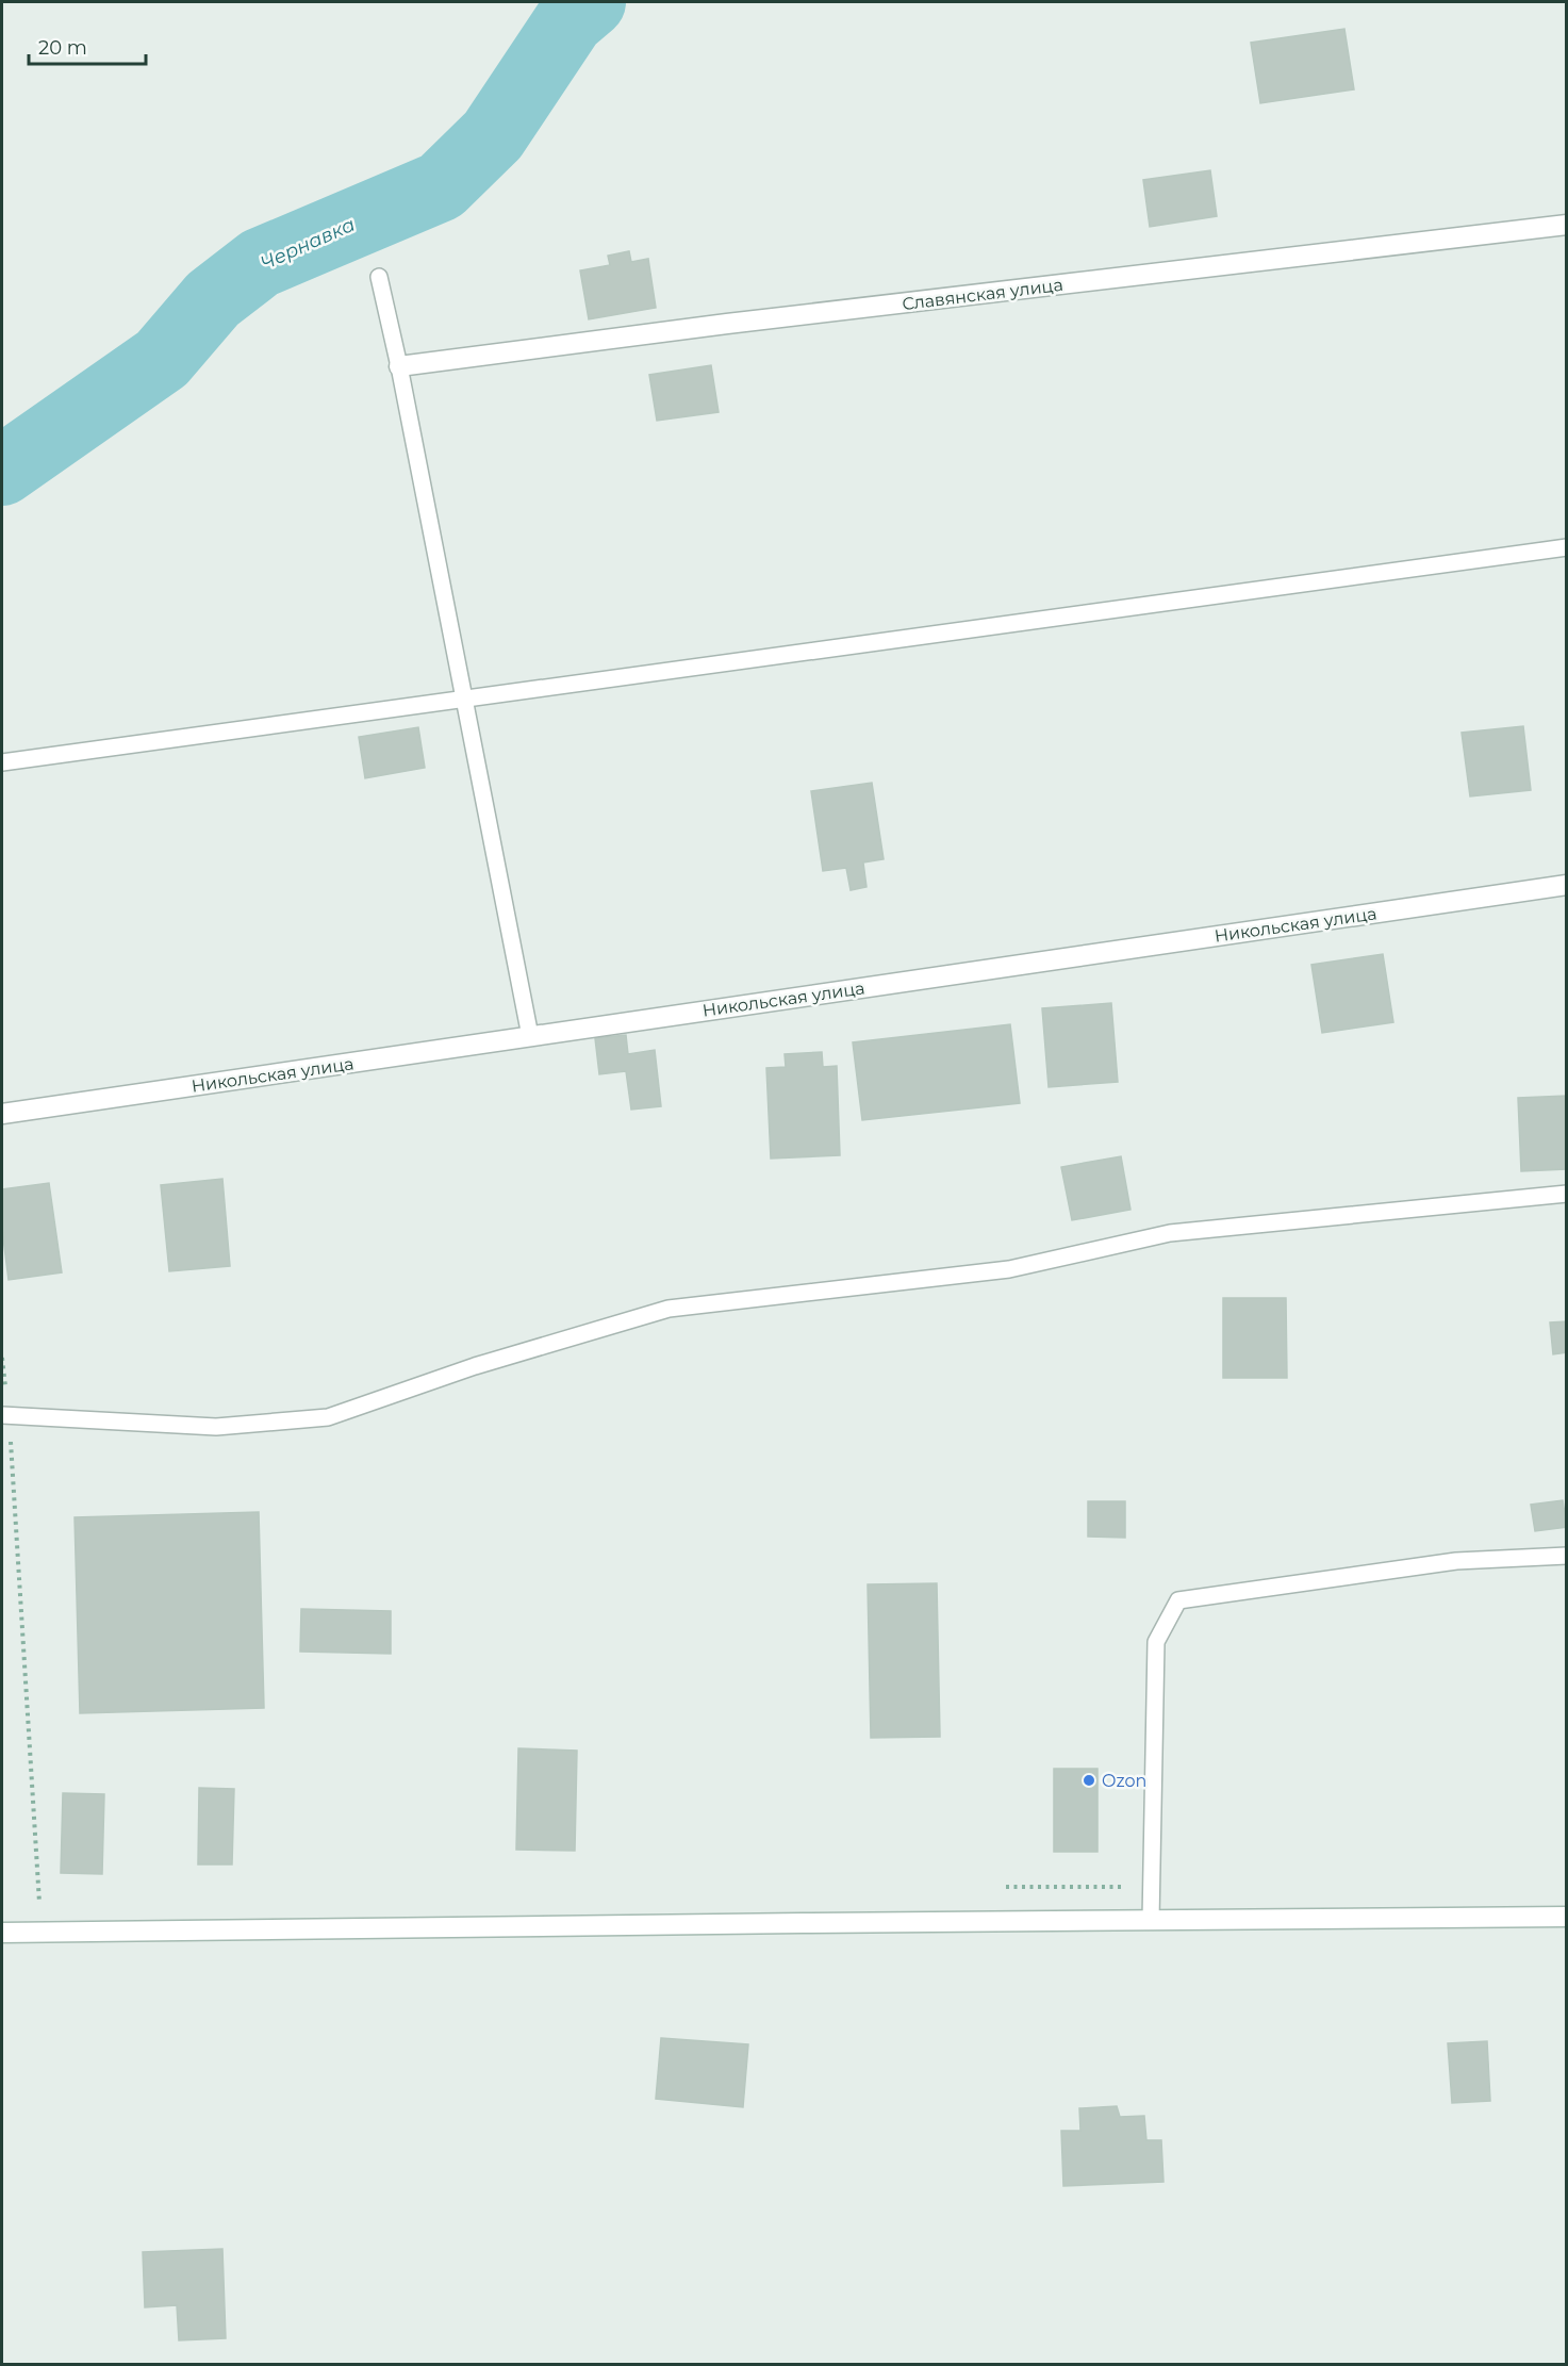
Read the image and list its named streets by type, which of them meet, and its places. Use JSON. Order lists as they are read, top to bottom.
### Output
{
  "streets": {
    "street": ["Славянская улица", "Никольская улица"]
  },
  "water": ["Чернавка"],
  "places": ["Ozon"],
  "scale_bar": "20 m"
}
